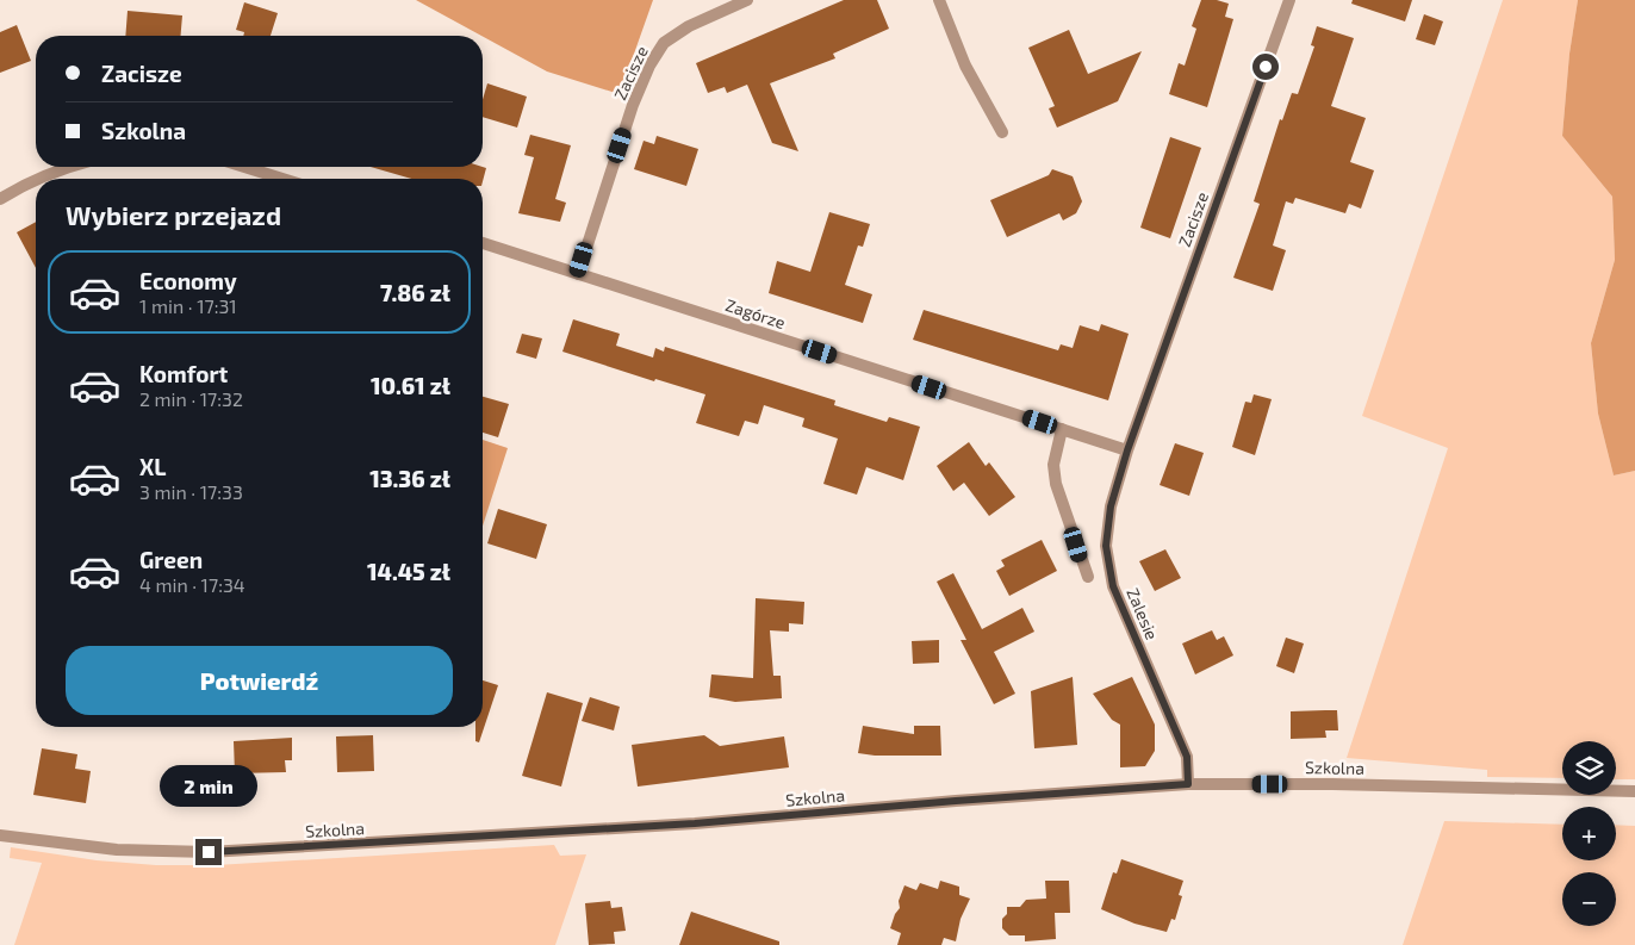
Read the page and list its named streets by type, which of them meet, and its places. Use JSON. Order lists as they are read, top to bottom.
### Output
{
  "streets": {
    "street": [
      "Zacisze",
      "Zagórze",
      "Zalesie",
      "Szkolna"
    ]
  },
  "crossings": [
    ["Zacisze", "Zagórze"],
    ["Zacisze", "Zalesie"],
    ["Zagórze", "Zalesie"],
    ["Zalesie", "Szkolna"]
  ],
  "page": {
    "banner": ["Zacisze", "Szkolna"],
    "heading": "Wybierz przejazd",
    "list": [
      {
        "name": "Economy",
        "note": "1 min · 17:31",
        "value": "7.86 zł"
      },
      {
        "name": "Komfort",
        "note": "2 min · 17:32",
        "value": "10.61 zł"
      },
      {
        "name": "XL",
        "note": "3 min · 17:33",
        "value": "13.36 zł"
      },
      {
        "name": "Green",
        "note": "4 min · 17:34",
        "value": "14.45 zł"
      }
    ],
    "buttons": "Potwierdź",
    "map_buttons": ["+", "−"],
    "bubble": "2 min"
  }
}
